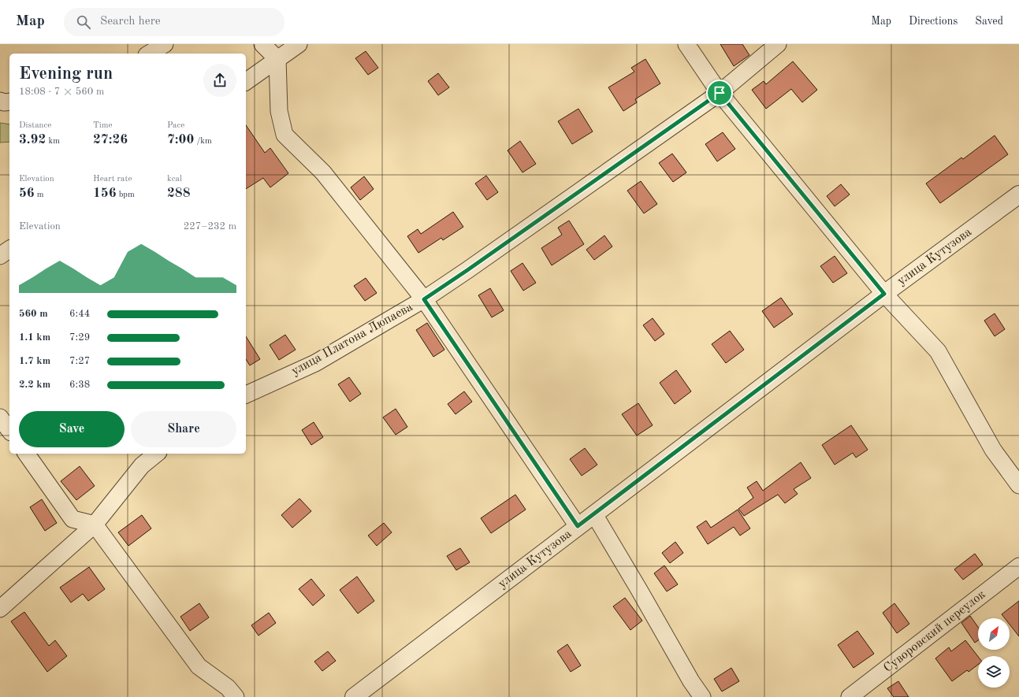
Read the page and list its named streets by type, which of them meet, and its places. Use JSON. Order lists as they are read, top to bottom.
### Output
{
  "streets": {
    "street": ["улица Кутузова", "улица Платона Люпаева", "Суворовский переулок"]
  },
  "north": "top right",
  "page": {
    "header": "Map",
    "search": "Search here",
    "nav": ["Map", "Directions", "Saved"],
    "heading": ["Evening run", "18:08 · 7 × 560 m"],
    "stats": [
      ["Distance", "3.92 km"],
      ["Time", "27:26"],
      ["Pace", "7:00 /km"],
      ["Elevation", "56 m"],
      ["Heart rate", "156 bpm"],
      ["kcal", "288"]
    ],
    "chart": ["Elevation", "227–232 m"],
    "list": [
      {
        "name": "560 m",
        "note": "6:44"
      },
      {
        "name": "1.1 km",
        "note": "7:29"
      },
      {
        "name": "1.7 km",
        "note": "7:27"
      },
      {
        "name": "2.2 km",
        "note": "6:38"
      }
    ],
    "buttons": ["Save", "Share"]
  }
}
